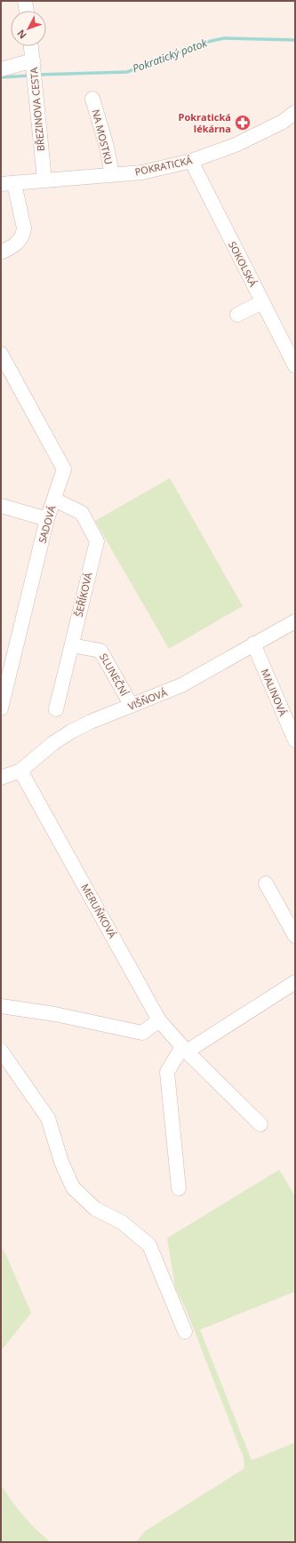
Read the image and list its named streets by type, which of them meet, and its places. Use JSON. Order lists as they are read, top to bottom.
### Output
{
  "streets": {
    "street": [
      "BŘEZINOVA CESTA",
      "NA MOSTKU",
      "POKRATICKÁ",
      "SOKOLSKÁ",
      "SADOVÁ",
      "ŠEŘÍKOVÁ",
      "SLUNEČNÍ",
      "MALINOVÁ",
      "VIŠŇOVÁ",
      "MERUŇKOVÁ"
    ]
  },
  "crossings": [
    ["BŘEZINOVA CESTA", "POKRATICKÁ"],
    ["NA MOSTKU", "POKRATICKÁ"],
    ["POKRATICKÁ", "SOKOLSKÁ"],
    ["SADOVÁ", "ŠEŘÍKOVÁ"],
    ["ŠEŘÍKOVÁ", "SLUNEČNÍ"],
    ["SLUNEČNÍ", "VIŠŇOVÁ"],
    ["MALINOVÁ", "VIŠŇOVÁ"],
    ["VIŠŇOVÁ", "MERUŇKOVÁ"]
  ],
  "water": ["Pokratický potok"],
  "places": {
    "pharmacy": ["Pokratická lékárna"]
  },
  "north": "bottom left"
}
